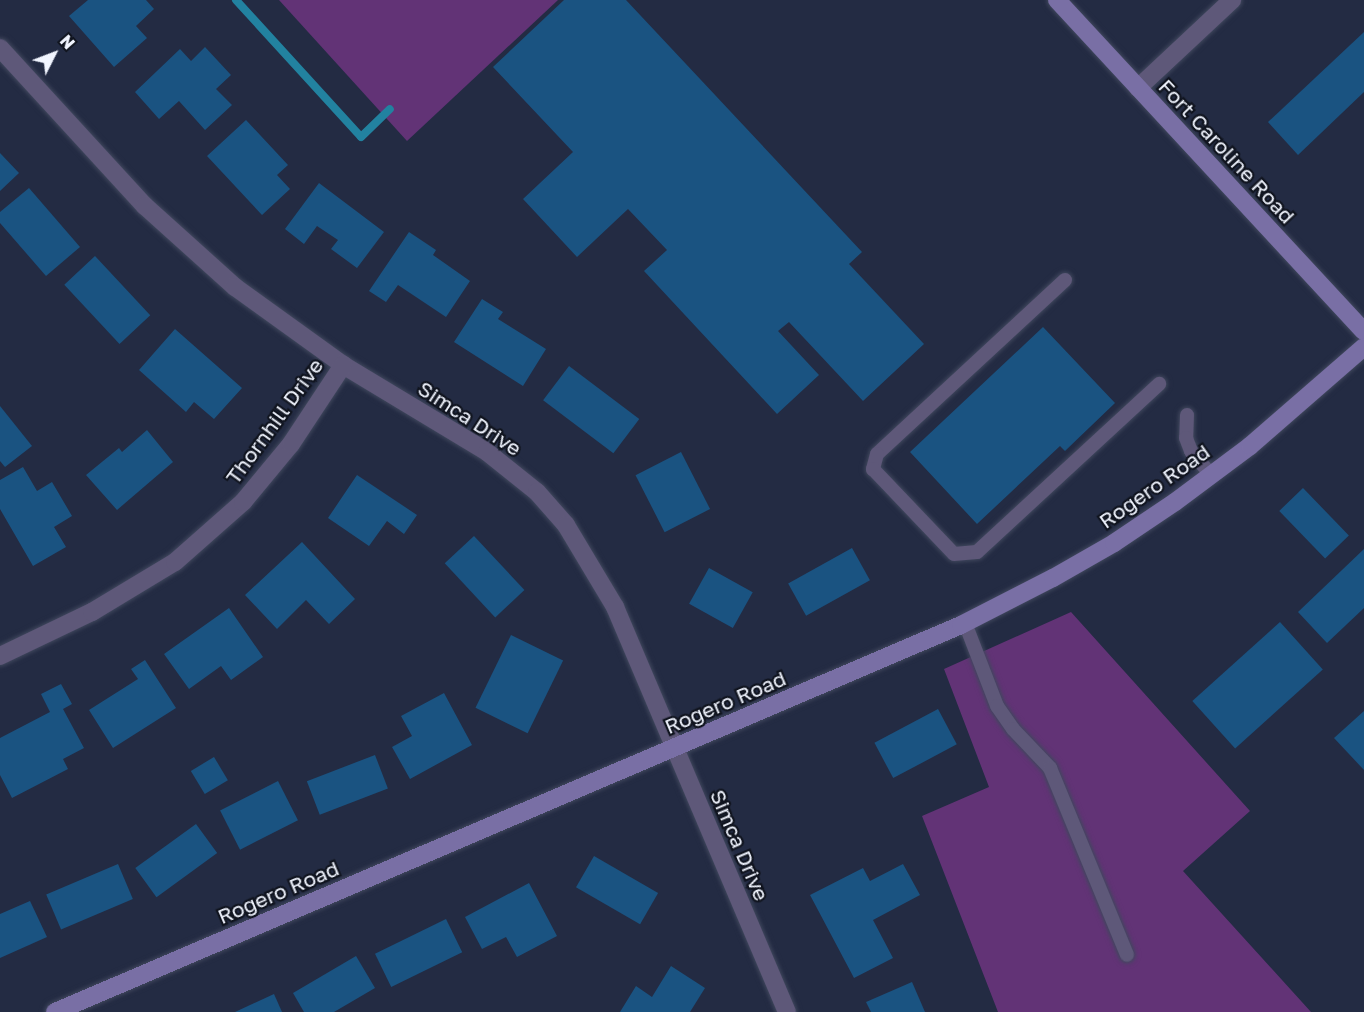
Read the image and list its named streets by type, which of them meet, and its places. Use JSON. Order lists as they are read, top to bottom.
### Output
{
  "streets": {
    "street": [
      "Fort Caroline Road",
      "Simca Drive",
      "Thornhill Drive",
      "Rogero Road"
    ]
  },
  "crossings": [
    ["Simca Drive", "Thornhill Drive"],
    ["Simca Drive", "Rogero Road"]
  ],
  "north": "top right"
}
